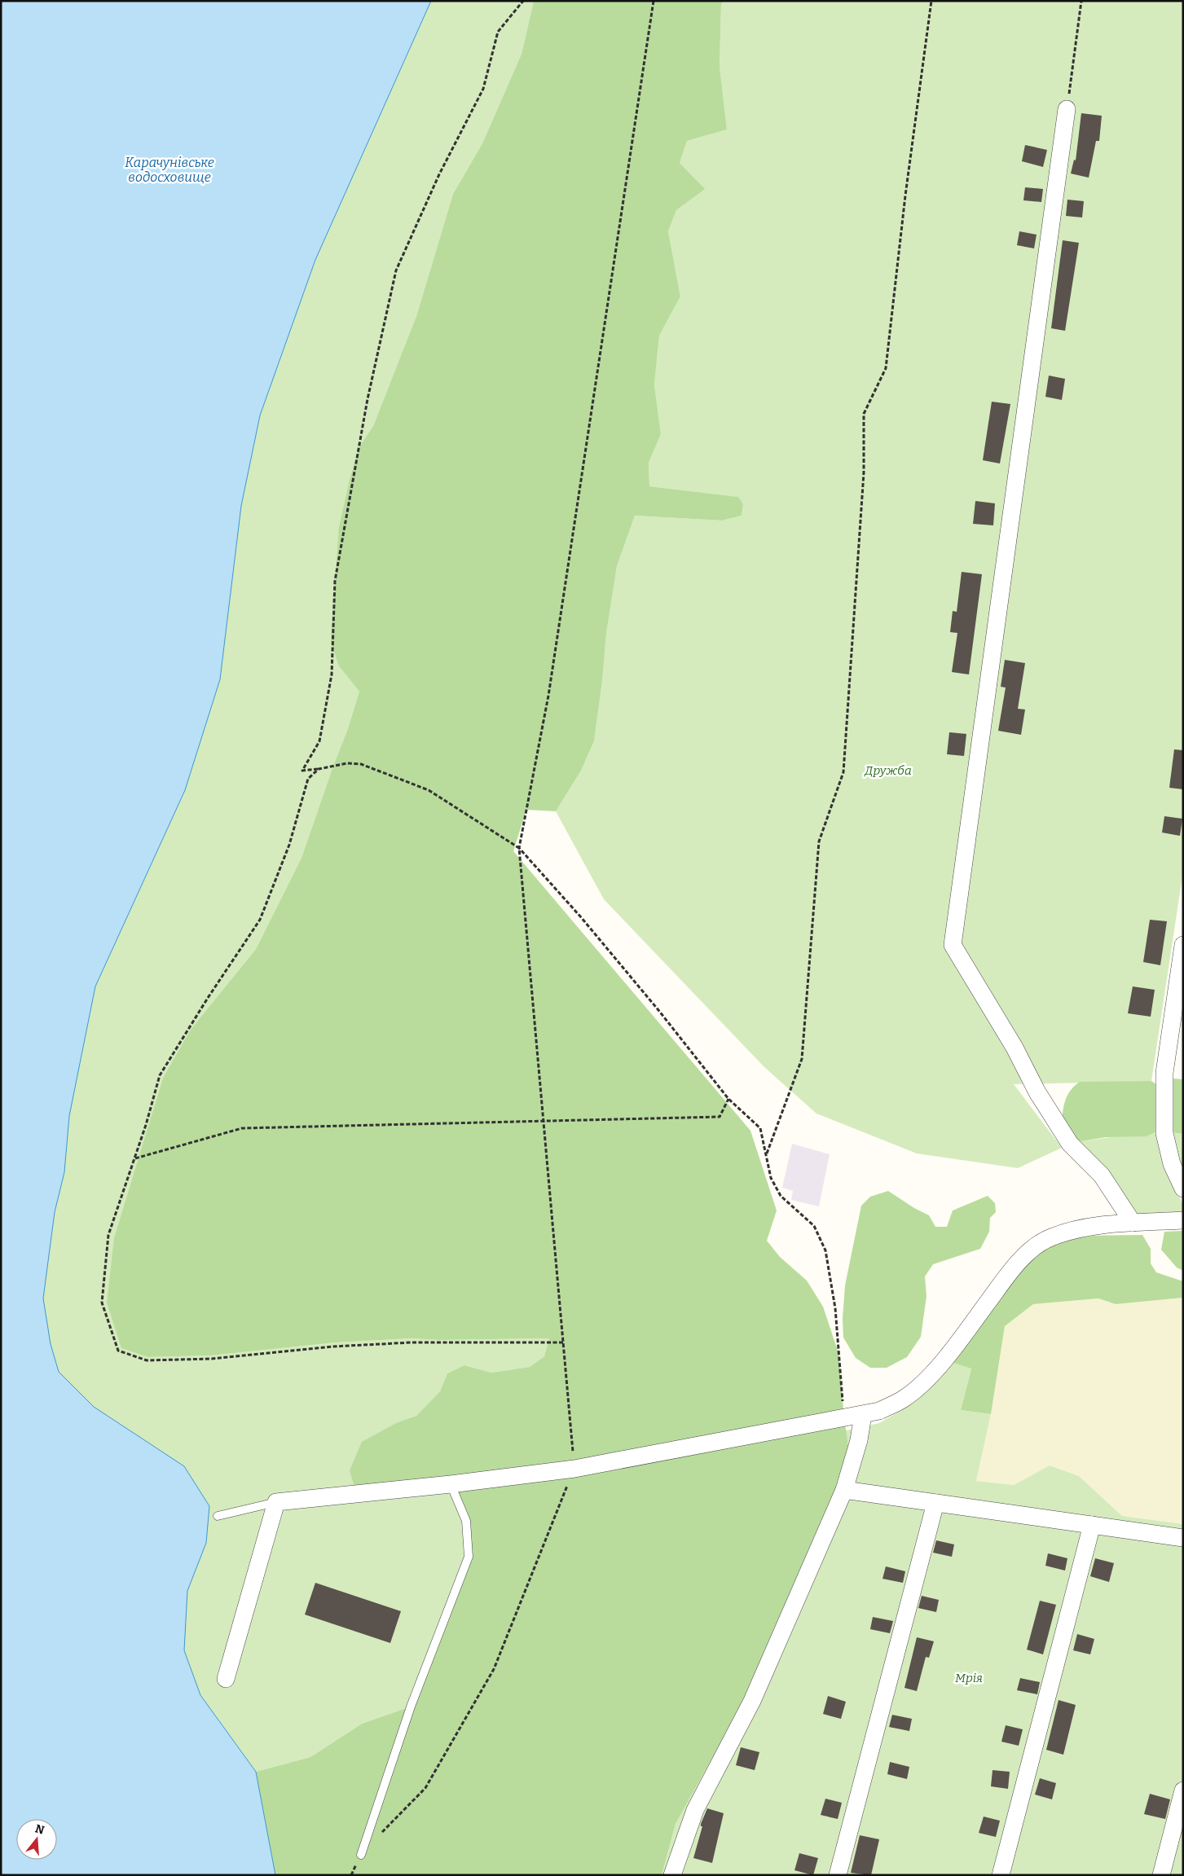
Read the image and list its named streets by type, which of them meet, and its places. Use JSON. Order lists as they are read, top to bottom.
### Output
{
  "water": ["Карачунівське водосховище"],
  "parks": ["Дружба", "Мрія"],
  "north": "top"
}
